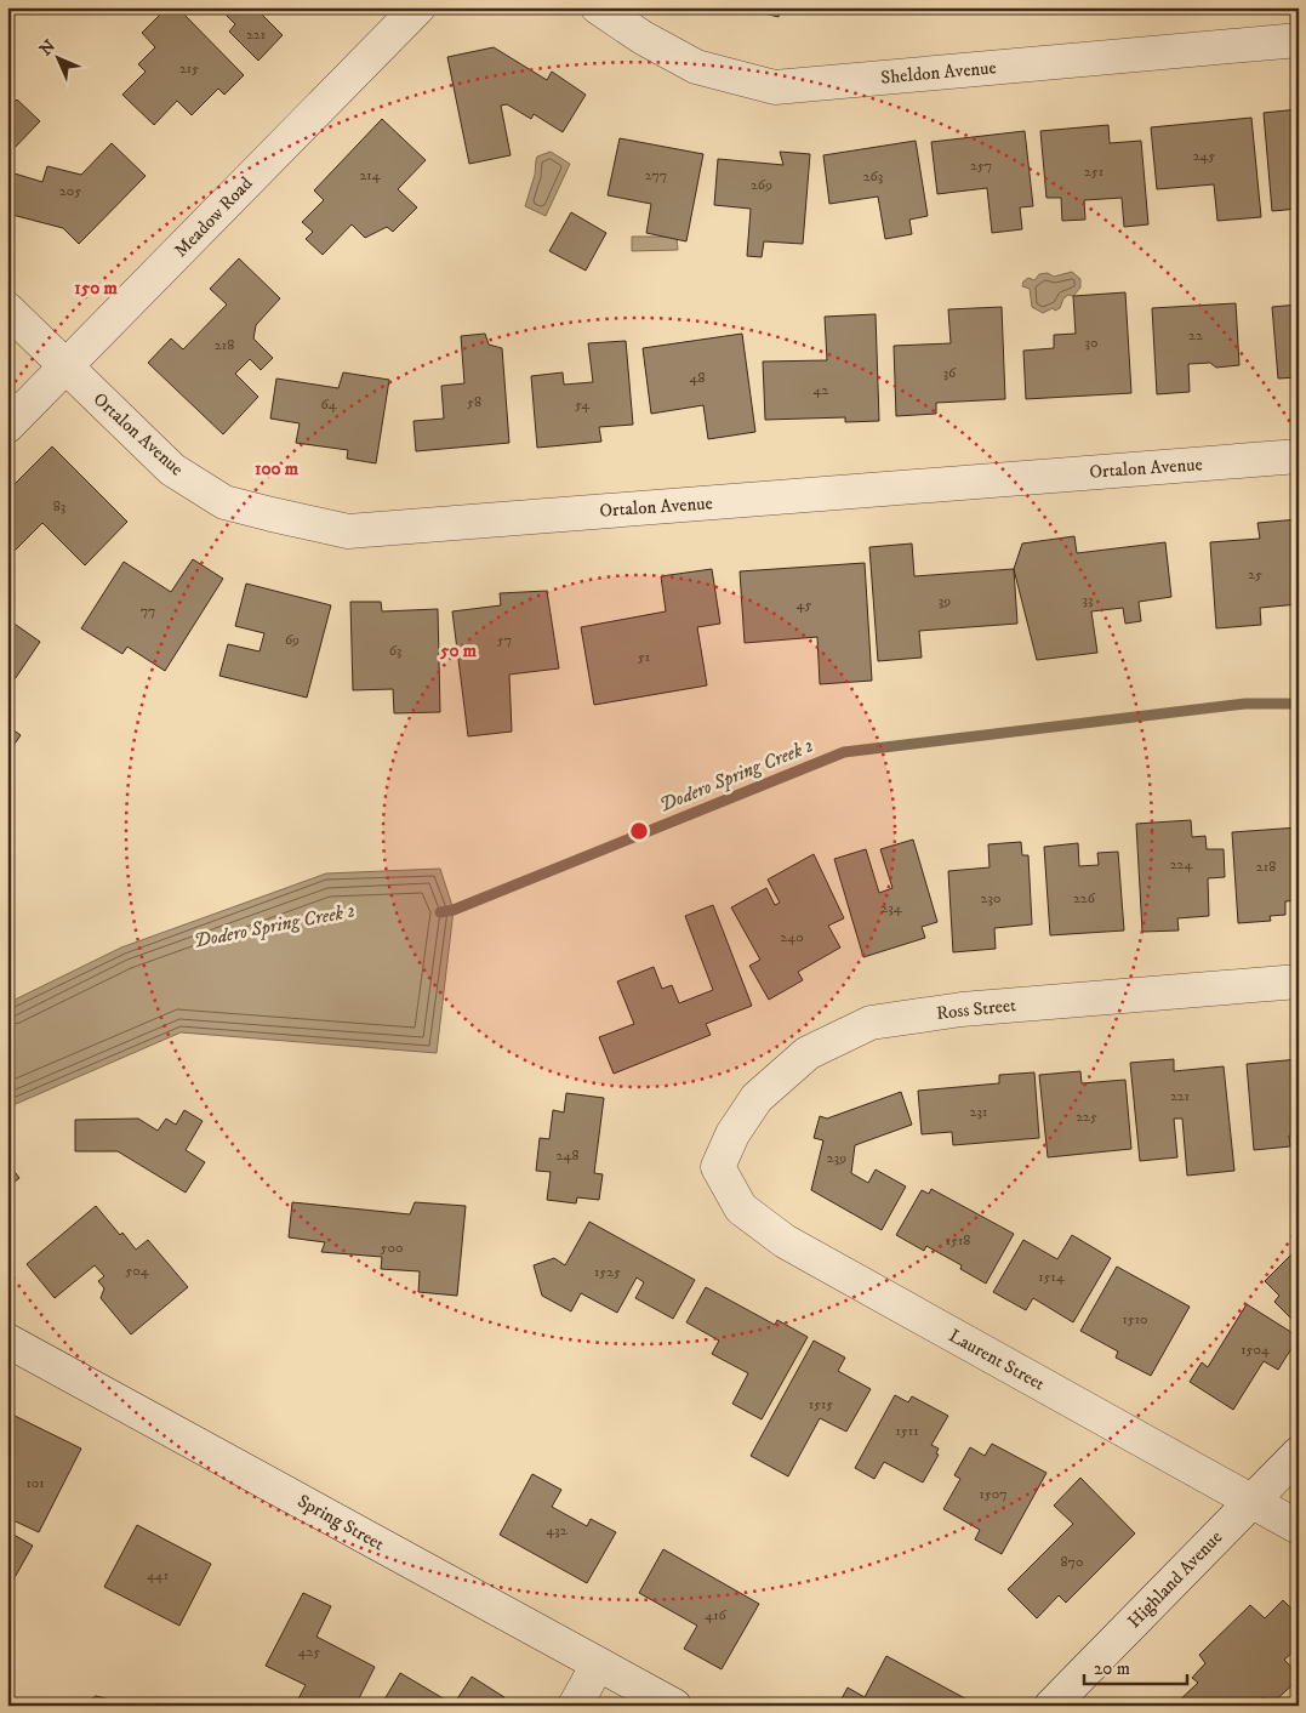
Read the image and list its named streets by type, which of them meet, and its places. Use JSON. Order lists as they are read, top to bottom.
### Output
{
  "streets": {
    "street": [
      "Sheldon Avenue",
      "Meadow Road",
      "Ortalon Avenue",
      "Ross Street",
      "Laurent Street",
      "Spring Street",
      "Highland Avenue"
    ]
  },
  "crossings": [
    ["Meadow Road", "Ortalon Avenue"],
    ["Ross Street", "Laurent Street"],
    ["Laurent Street", "Highland Avenue"]
  ],
  "water": ["Dodero Spring Creek 2"],
  "house_numbers": [
    "221",
    "215",
    "245",
    "257",
    "251",
    "214",
    "277",
    "263",
    "269",
    "205",
    "22",
    "30",
    "218",
    "36",
    "48",
    "42",
    "58",
    "64",
    "54",
    "83",
    "25",
    "33",
    "39",
    "45",
    "77",
    "69",
    "57",
    "63",
    "51",
    "224",
    "218",
    "230",
    "226",
    "234",
    "240",
    "221",
    "231",
    "225",
    "248",
    "239",
    "1518",
    "500",
    "504",
    "1525",
    "1514",
    "1510",
    "1504",
    "1515",
    "1511",
    "101",
    "1507",
    "432",
    "870",
    "441",
    "416",
    "425"
  ],
  "scale_bar": "20 m",
  "north": "top left",
  "rings": ["150 m", "100 m", "50 m"]
}
